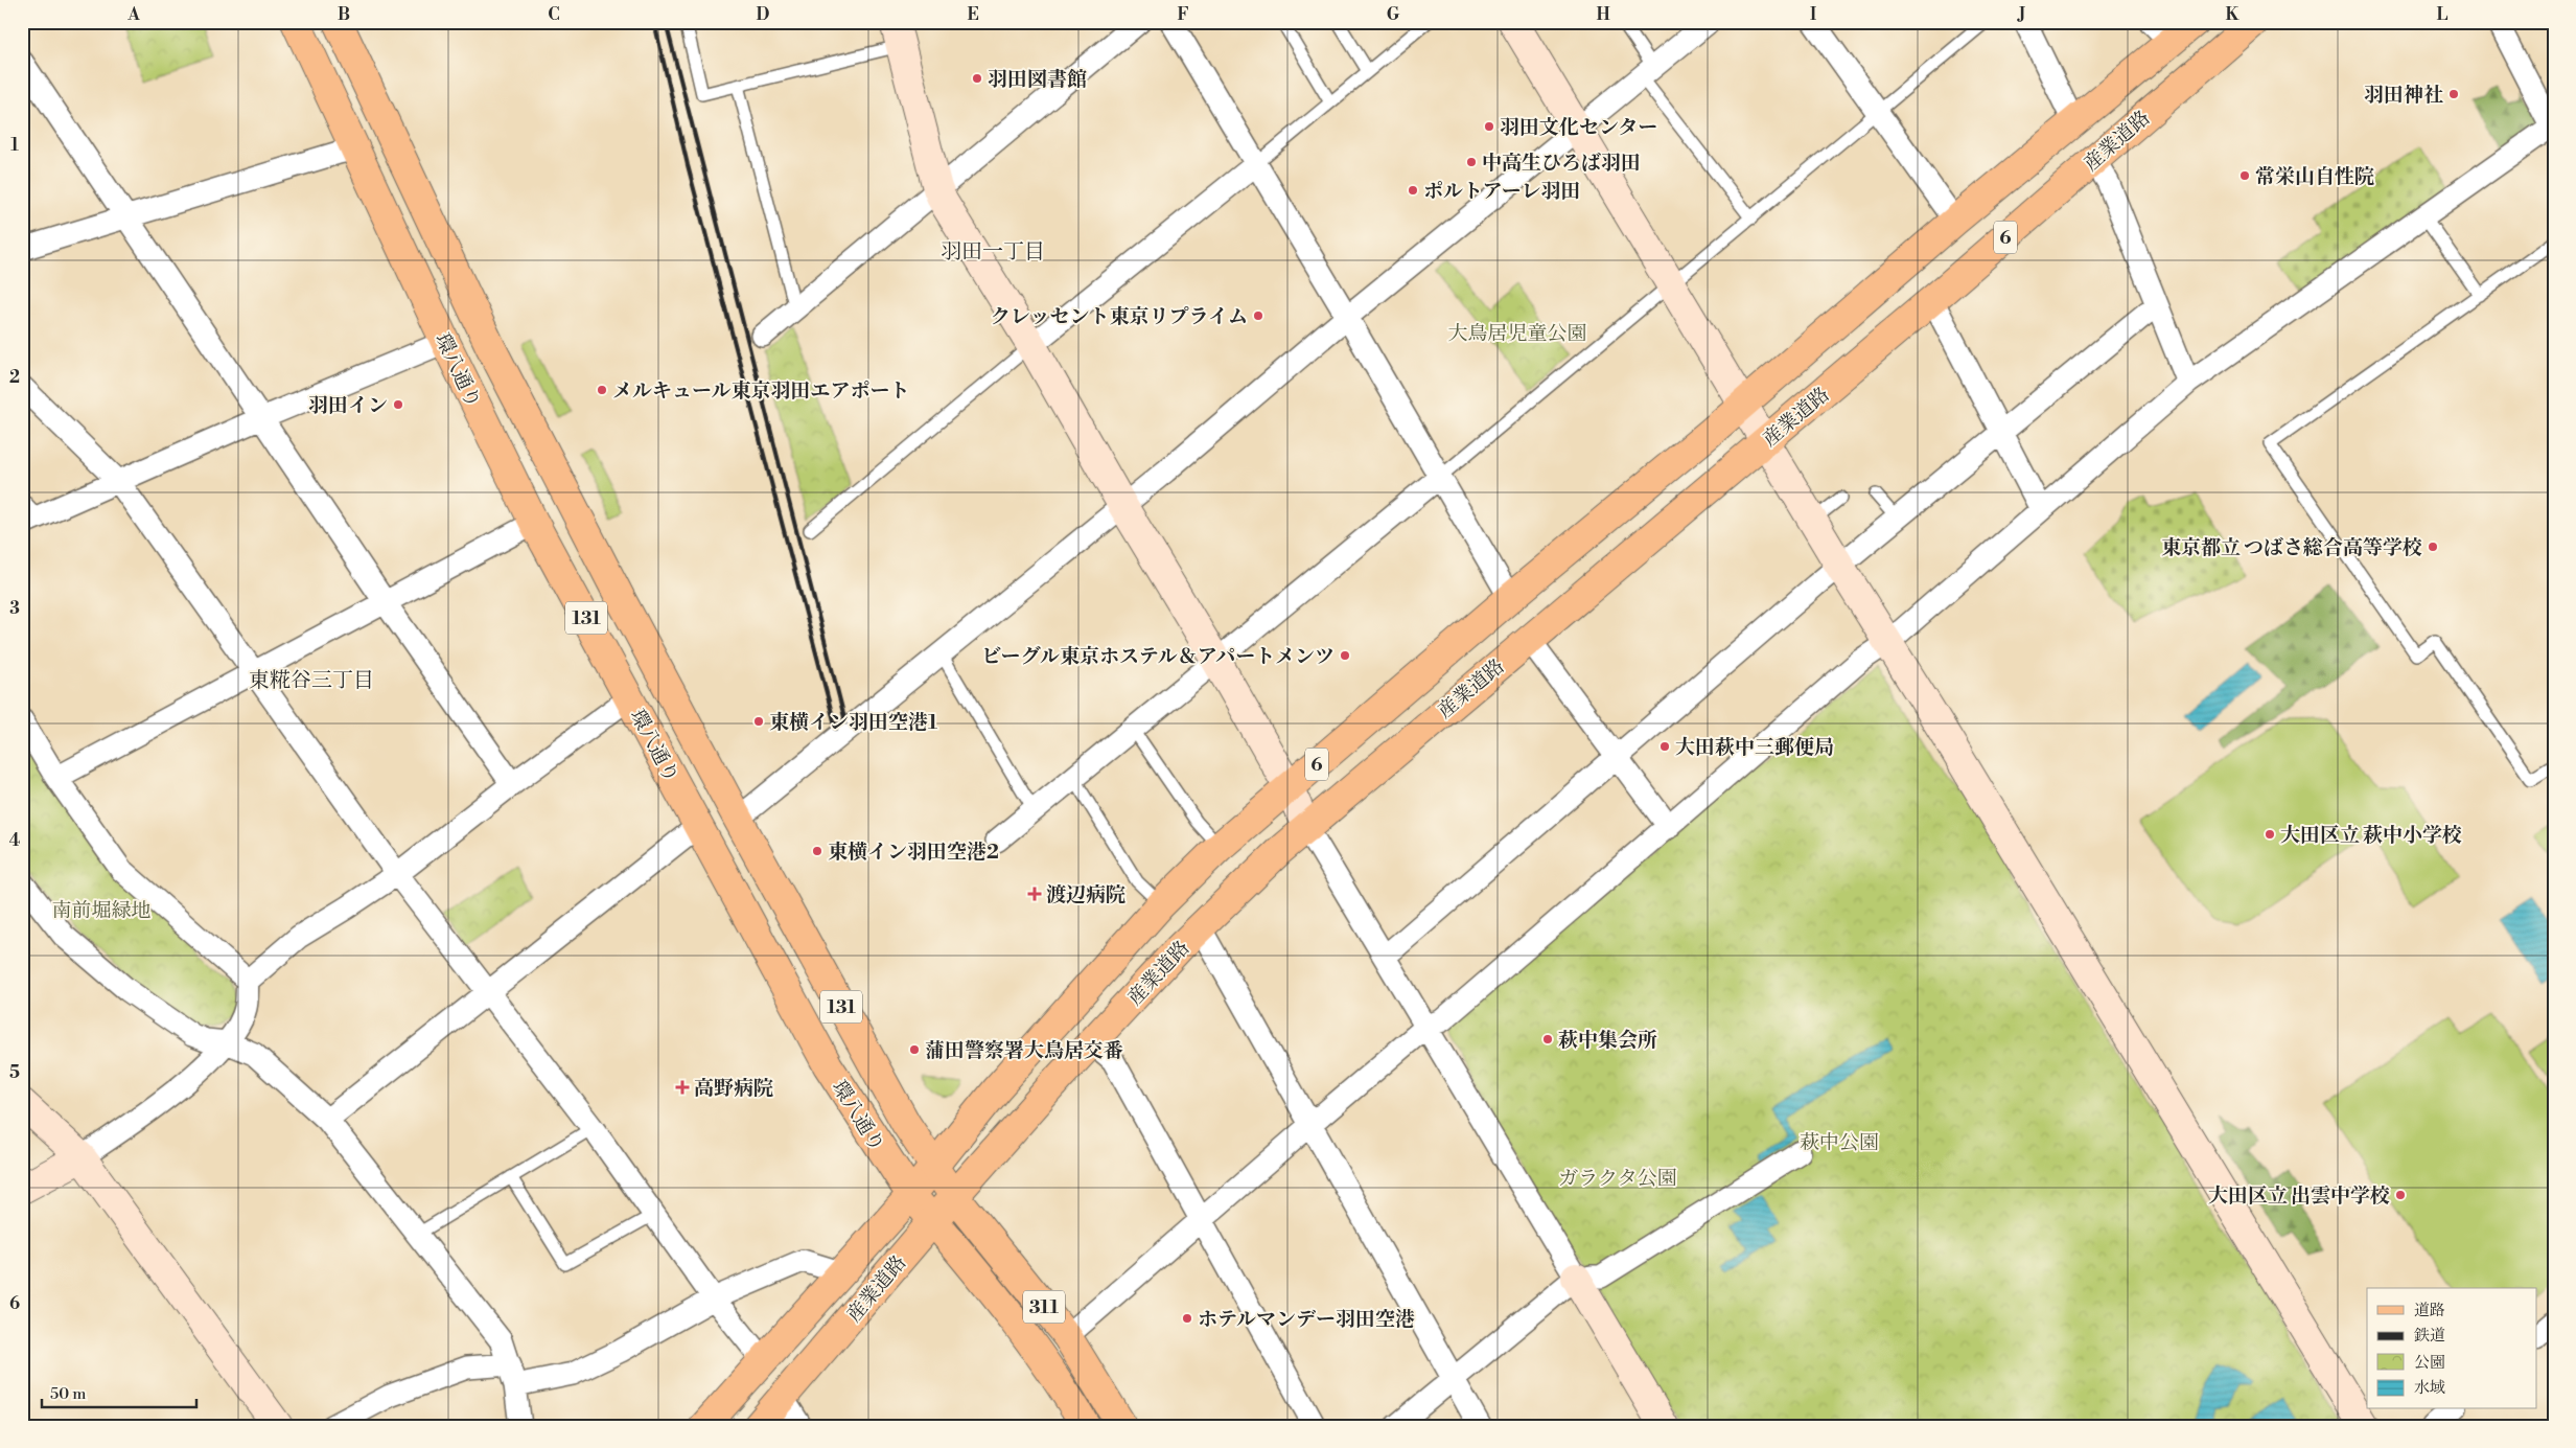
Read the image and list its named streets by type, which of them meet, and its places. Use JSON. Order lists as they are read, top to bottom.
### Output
{
  "streets": {
    "main road": [
      "産業道路",
      "6",
      "環八通り",
      "131",
      "311"
    ]
  },
  "crossings": [
    ["産業道路", "環八通り"]
  ],
  "districts": ["羽田一丁目", "東糀谷三丁目"],
  "parks": [
    "大鳥居児童公園",
    "南前堀緑地",
    "萩中公園",
    "ガラクタ公園"
  ],
  "places": {
    "other": [
      "羽田図書館",
      "羽田神社",
      "羽田文化センター",
      "中高生ひろば羽田",
      "常栄山自性院",
      "ポルトアーレ羽田",
      "クレッセント東京リプライム",
      "メルキュール東京羽田エアポート",
      "羽田イン",
      "東京都立 つばさ総合高等学校",
      "ビーグル東京ホステル＆アパートメンツ",
      "東横イン羽田空港1",
      "大田萩中三郵便局",
      "大田区立 萩中小学校",
      "東横イン羽田空港2",
      "萩中集会所",
      "蒲田警察署大鳥居交番",
      "大田区立 出雲中学校",
      "ホテルマンデー羽田空港"
    ],
    "health": ["渡辺病院", "高野病院"]
  },
  "legend": [
    "道路",
    "鉄道",
    "公園",
    "水域"
  ],
  "scale_bar": "50 m",
  "grid": {
    "columns": [
      "A",
      "B",
      "C",
      "D",
      "E",
      "F",
      "G",
      "H",
      "I",
      "J",
      "K",
      "L"
    ],
    "rows": [
      "1",
      "2",
      "3",
      "4",
      "5",
      "6"
    ]
  }
}
